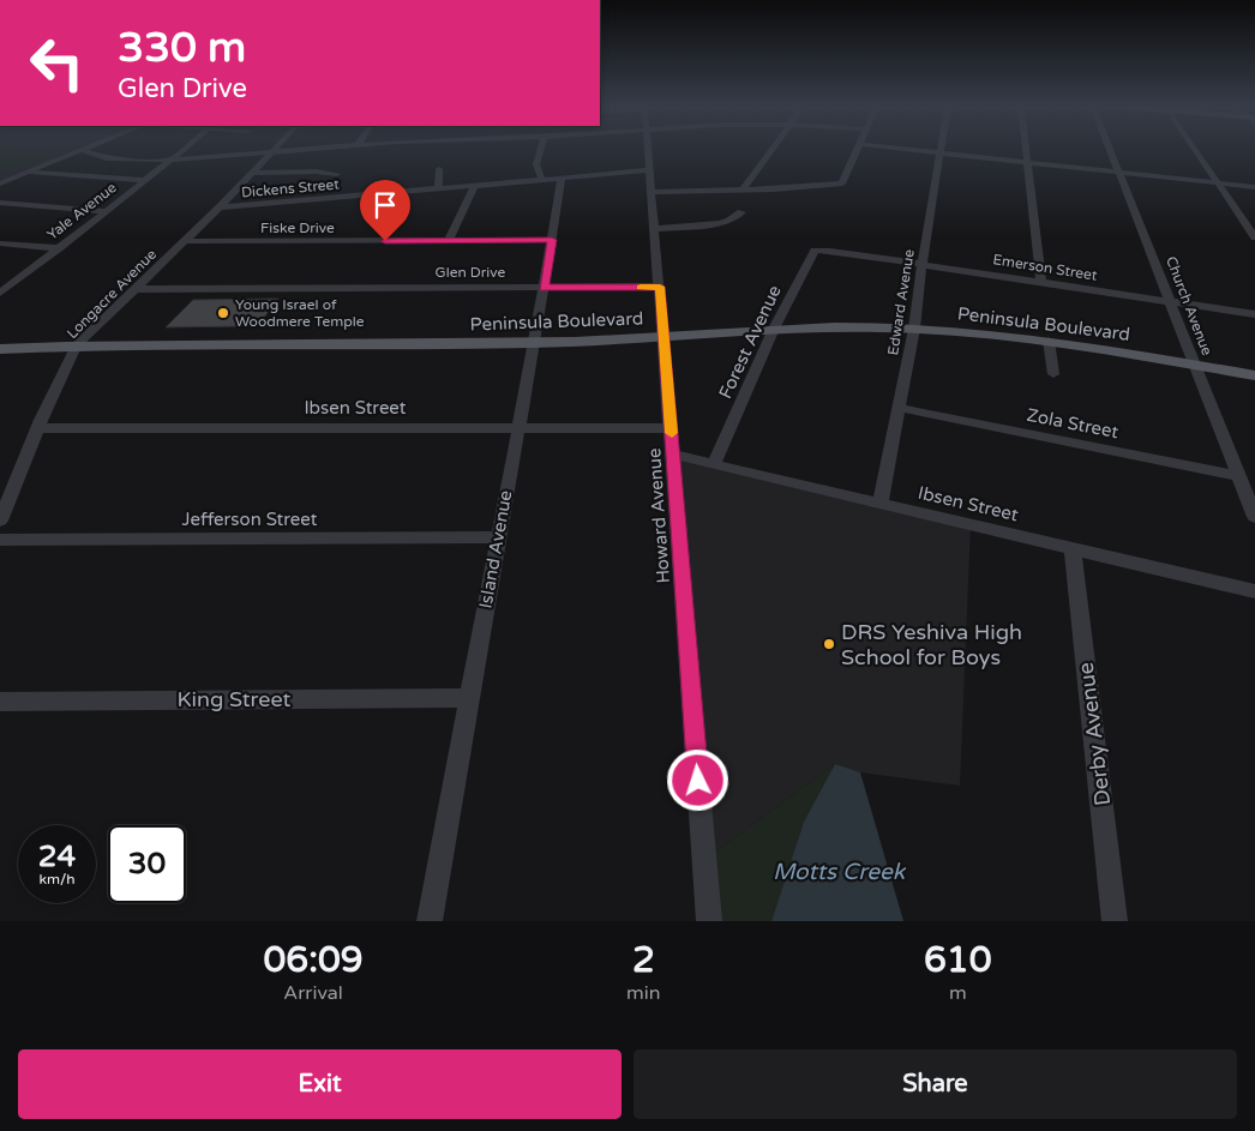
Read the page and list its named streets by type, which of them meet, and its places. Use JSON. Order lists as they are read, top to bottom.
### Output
{
  "streets": {
    "main road": ["Peninsula Boulevard"],
    "street": [
      "Dickens Street",
      "Yale Avenue",
      "Fiske Drive",
      "Emerson Street",
      "Glen Drive",
      "Longacre Avenue",
      "Edward Avenue",
      "Church Avenue",
      "Forest Avenue",
      "Ibsen Street",
      "Zola Street",
      "Howard Avenue",
      "Jefferson Street",
      "Island Avenue",
      "King Street",
      "Derby Avenue"
    ]
  },
  "crossings": [
    ["Dickens Street", "Longacre Avenue"],
    ["Dickens Street", "Howard Avenue"],
    ["Dickens Street", "Island Avenue"],
    ["Fiske Drive", "Longacre Avenue"],
    ["Fiske Drive", "Island Avenue"],
    ["Emerson Street", "Edward Avenue"],
    ["Emerson Street", "Church Avenue"],
    ["Emerson Street", "Forest Avenue"],
    ["Glen Drive", "Longacre Avenue"],
    ["Glen Drive", "Howard Avenue"],
    ["Glen Drive", "Island Avenue"],
    ["Longacre Avenue", "Peninsula Boulevard"],
    ["Longacre Avenue", "Ibsen Street"],
    ["Edward Avenue", "Peninsula Boulevard"],
    ["Edward Avenue", "Ibsen Street"],
    ["Edward Avenue", "Zola Street"],
    ["Church Avenue", "Peninsula Boulevard"],
    ["Church Avenue", "Zola Street"],
    ["Peninsula Boulevard", "Forest Avenue"],
    ["Peninsula Boulevard", "Howard Avenue"],
    ["Peninsula Boulevard", "Island Avenue"],
    ["Forest Avenue", "Ibsen Street"],
    ["Ibsen Street", "Howard Avenue"],
    ["Ibsen Street", "Island Avenue"],
    ["Ibsen Street", "Derby Avenue"],
    ["Jefferson Street", "Island Avenue"],
    ["Island Avenue", "King Street"]
  ],
  "water": ["Motts Creek"],
  "places": ["Young Israel of Woodmere Temple", "DRS Yeshiva High School for Boys"],
  "page": {
    "turn": ["330 m", "Glen Drive"],
    "speed": "24 km/h",
    "limit": "30",
    "eta": [
      "06:09",
      "Arrival",
      "2",
      "min",
      "610",
      "m"
    ],
    "buttons": ["Exit", "Share"]
  }
}
